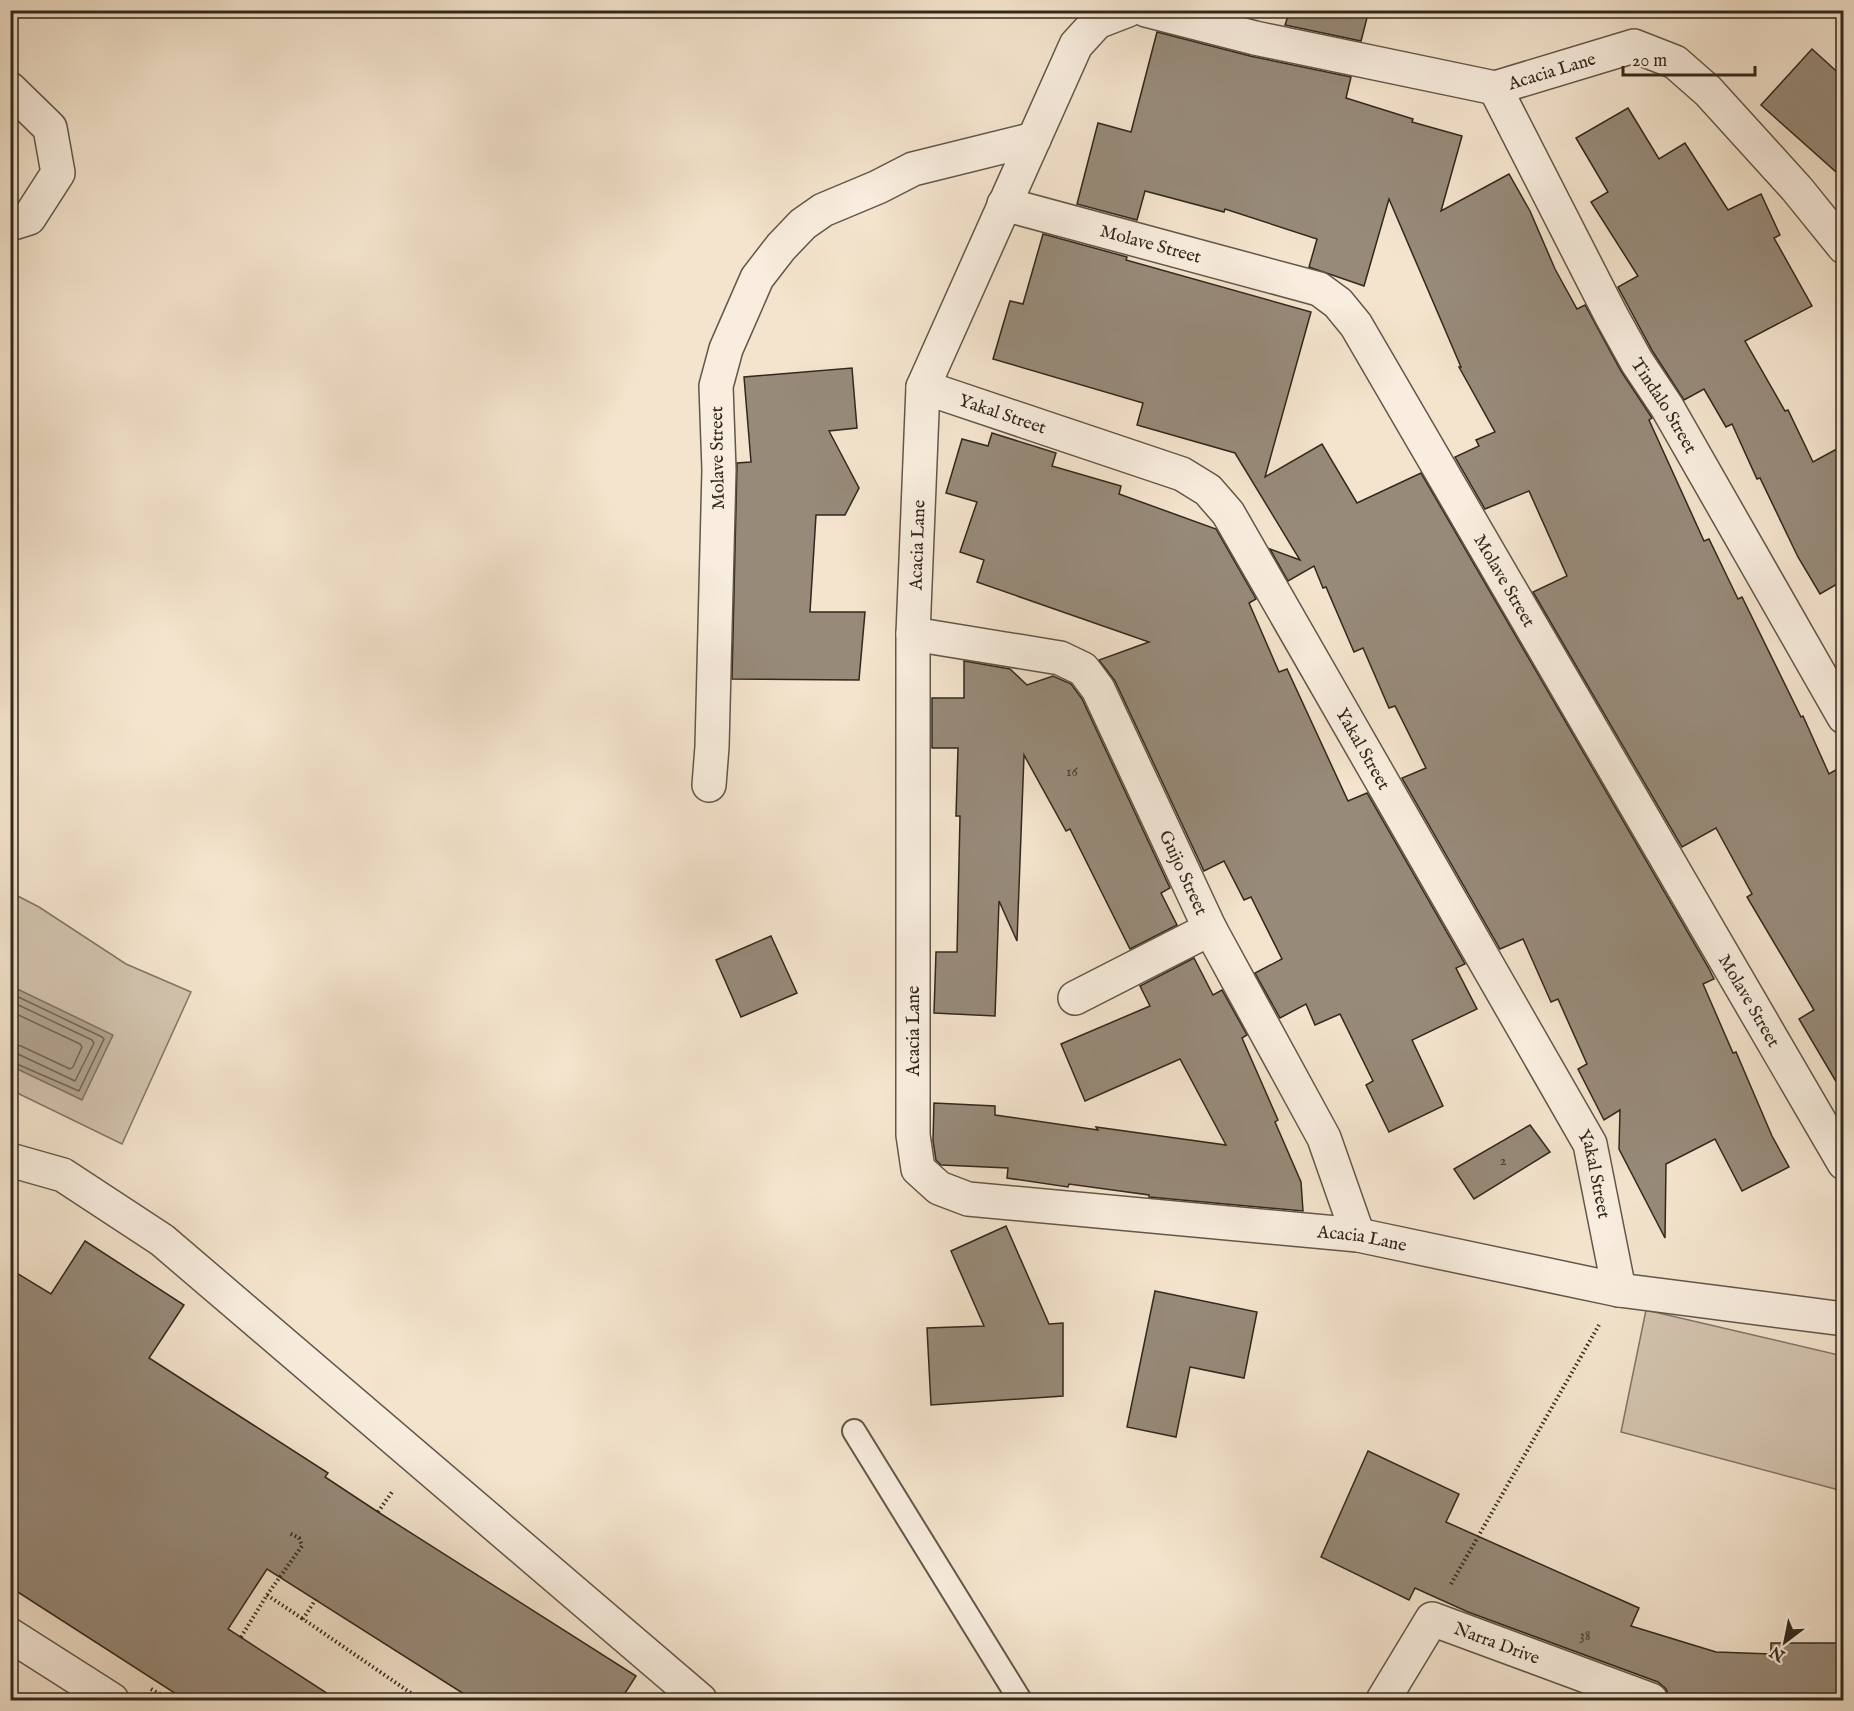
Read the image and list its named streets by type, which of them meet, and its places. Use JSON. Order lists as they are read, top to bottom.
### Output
{
  "streets": {
    "street": [
      "Acacia Lane",
      "Molave Street",
      "Tindalo Street",
      "Yakal Street",
      "Guijo Street",
      "Narra Drive"
    ]
  },
  "crossings": [
    ["Acacia Lane", "Molave Street"],
    ["Acacia Lane", "Tindalo Street"],
    ["Acacia Lane", "Yakal Street"],
    ["Acacia Lane", "Guijo Street"]
  ],
  "house_numbers": ["16", "2", "38"],
  "scale_bar": "20 m",
  "north": "bottom left"
}
